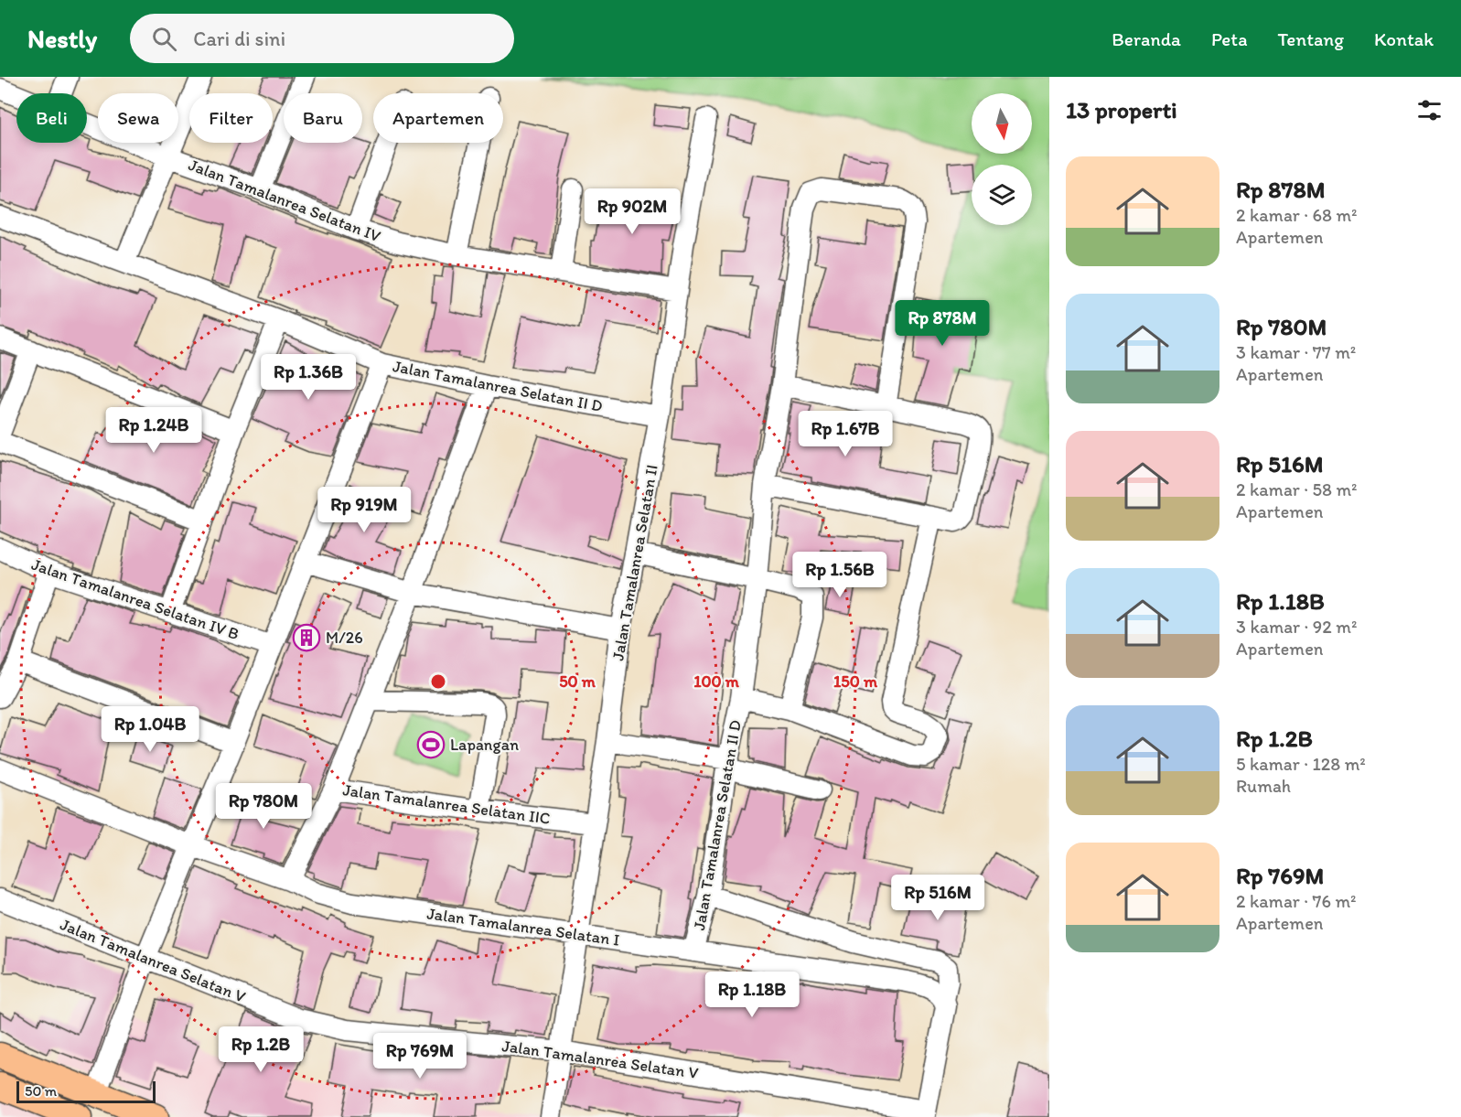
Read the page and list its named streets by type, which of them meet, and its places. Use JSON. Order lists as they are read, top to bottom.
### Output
{
  "streets": {
    "street": [
      "Jalan Tamalanrea Selatan IV",
      "Jalan Tamalanrea Selatan II D",
      "Jalan Tamalanrea Selatan II",
      "Jalan Tamalanrea Selatan IV B",
      "Jalan Tamalanrea Selatan IIC",
      "Jalan Tamalanrea Selatan I",
      "Jalan Tamalanrea Selatan V"
    ]
  },
  "crossings": [
    ["Jalan Tamalanrea Selatan IV", "Jalan Tamalanrea Selatan II"],
    ["Jalan Tamalanrea Selatan II D", "Jalan Tamalanrea Selatan II"],
    ["Jalan Tamalanrea Selatan II D", "Jalan Tamalanrea Selatan I"],
    ["Jalan Tamalanrea Selatan II", "Jalan Tamalanrea Selatan IIC"],
    ["Jalan Tamalanrea Selatan II", "Jalan Tamalanrea Selatan I"],
    ["Jalan Tamalanrea Selatan II", "Jalan Tamalanrea Selatan V"],
    ["Jalan Tamalanrea Selatan IIC", "Jalan Tamalanrea Selatan I"]
  ],
  "places": {
    "building": ["M/26"],
    "sports": ["Lapangan"]
  },
  "scale_bar": "50 m",
  "north": "bottom",
  "page": {
    "header": "Nestly",
    "search": "Cari di sini",
    "nav": [
      "Beranda",
      "Peta",
      "Tentang",
      "Kontak"
    ],
    "heading": "13 properti",
    "chip": [
      "Beli",
      "Sewa",
      "Filter",
      "Baru",
      "Apartemen"
    ],
    "list": [
      {
        "name": "Rp 878M",
        "note": "2 kamar · 68 m² · Apartemen"
      },
      {
        "name": "Rp 780M",
        "note": "3 kamar · 77 m² · Apartemen"
      },
      {
        "name": "Rp 516M",
        "note": "2 kamar · 58 m² · Apartemen"
      },
      {
        "name": "Rp 1.18B",
        "note": "3 kamar · 92 m² · Apartemen"
      },
      {
        "name": "Rp 1.2B",
        "note": "5 kamar · 128 m² · Rumah"
      },
      {
        "name": "Rp 769M",
        "note": "2 kamar · 76 m² · Apartemen"
      }
    ],
    "price": [
      "Rp 902M",
      "Rp 878M",
      "Rp 1.36B",
      "Rp 1.24B",
      "Rp 1.67B",
      "Rp 919M",
      "Rp 1.56B",
      "Rp 1.04B",
      "Rp 780M",
      "Rp 516M",
      "Rp 1.18B",
      "Rp 1.2B",
      "Rp 769M"
    ],
    "scale": "50 m"
  },
  "rings": ["50 m", "100 m", "150 m"]
}
